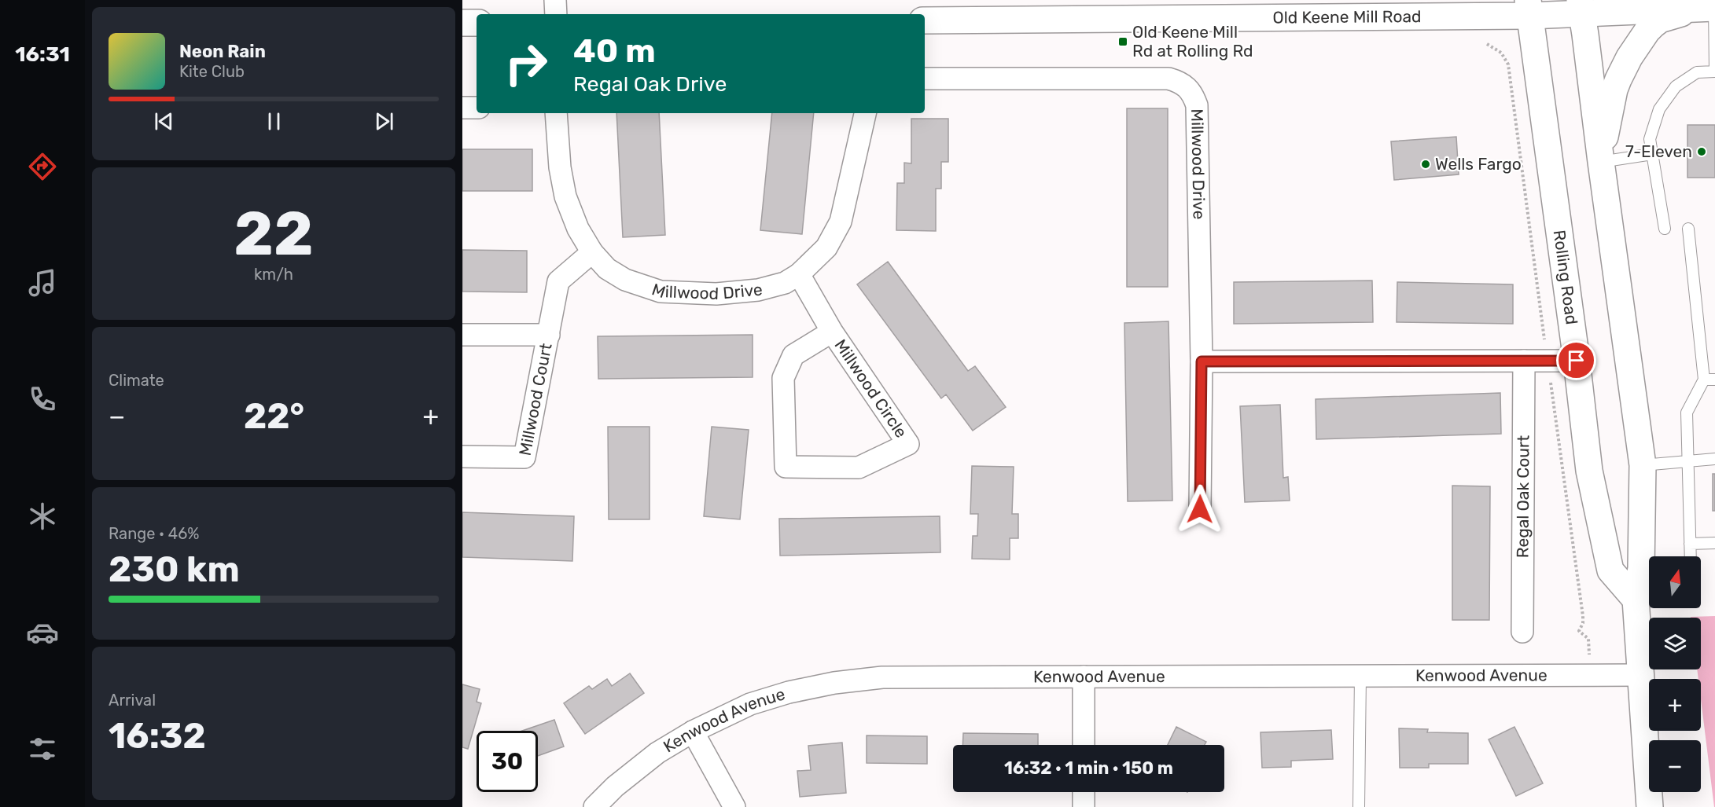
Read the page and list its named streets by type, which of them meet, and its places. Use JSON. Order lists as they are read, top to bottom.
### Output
{
  "streets": {
    "main road": ["Old Keene Mill Road", "Rolling Road"],
    "street": [
      "Millwood Drive",
      "Millwood Circle",
      "Millwood Court",
      "Regal Oak Court",
      "Kenwood Avenue"
    ]
  },
  "crossings": [
    ["Old Keene Mill Road", "Rolling Road"],
    ["Millwood Drive", "Millwood Circle"],
    ["Millwood Drive", "Millwood Court"]
  ],
  "places": {
    "transit": ["Old Keene Mill Rd at Rolling Rd"],
    "other": ["7-Eleven", "Wells Fargo"]
  },
  "north": "top",
  "page": {
    "tabs": "16:31",
    "turn": ["40 m", "Regal Oak Drive"],
    "song": ["Neon Rain", "Kite Club"],
    "tile": [
      ["22", "km/h"],
      "Climate",
      ["Range · 46%", "230 km"],
      ["Arrival", "16:32"]
    ],
    "heat": ["−", "22°", "+"],
    "map_buttons": ["+", "−"],
    "limit": "30",
    "trip": "16:32 · 1 min · 150 m"
  }
}
